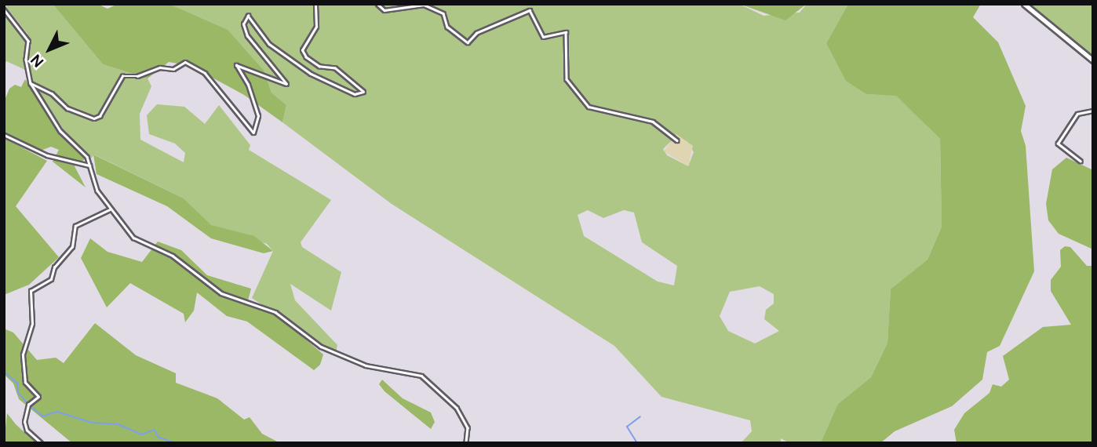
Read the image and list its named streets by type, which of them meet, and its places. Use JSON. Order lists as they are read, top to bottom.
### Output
{
  "north": "bottom left"
}
